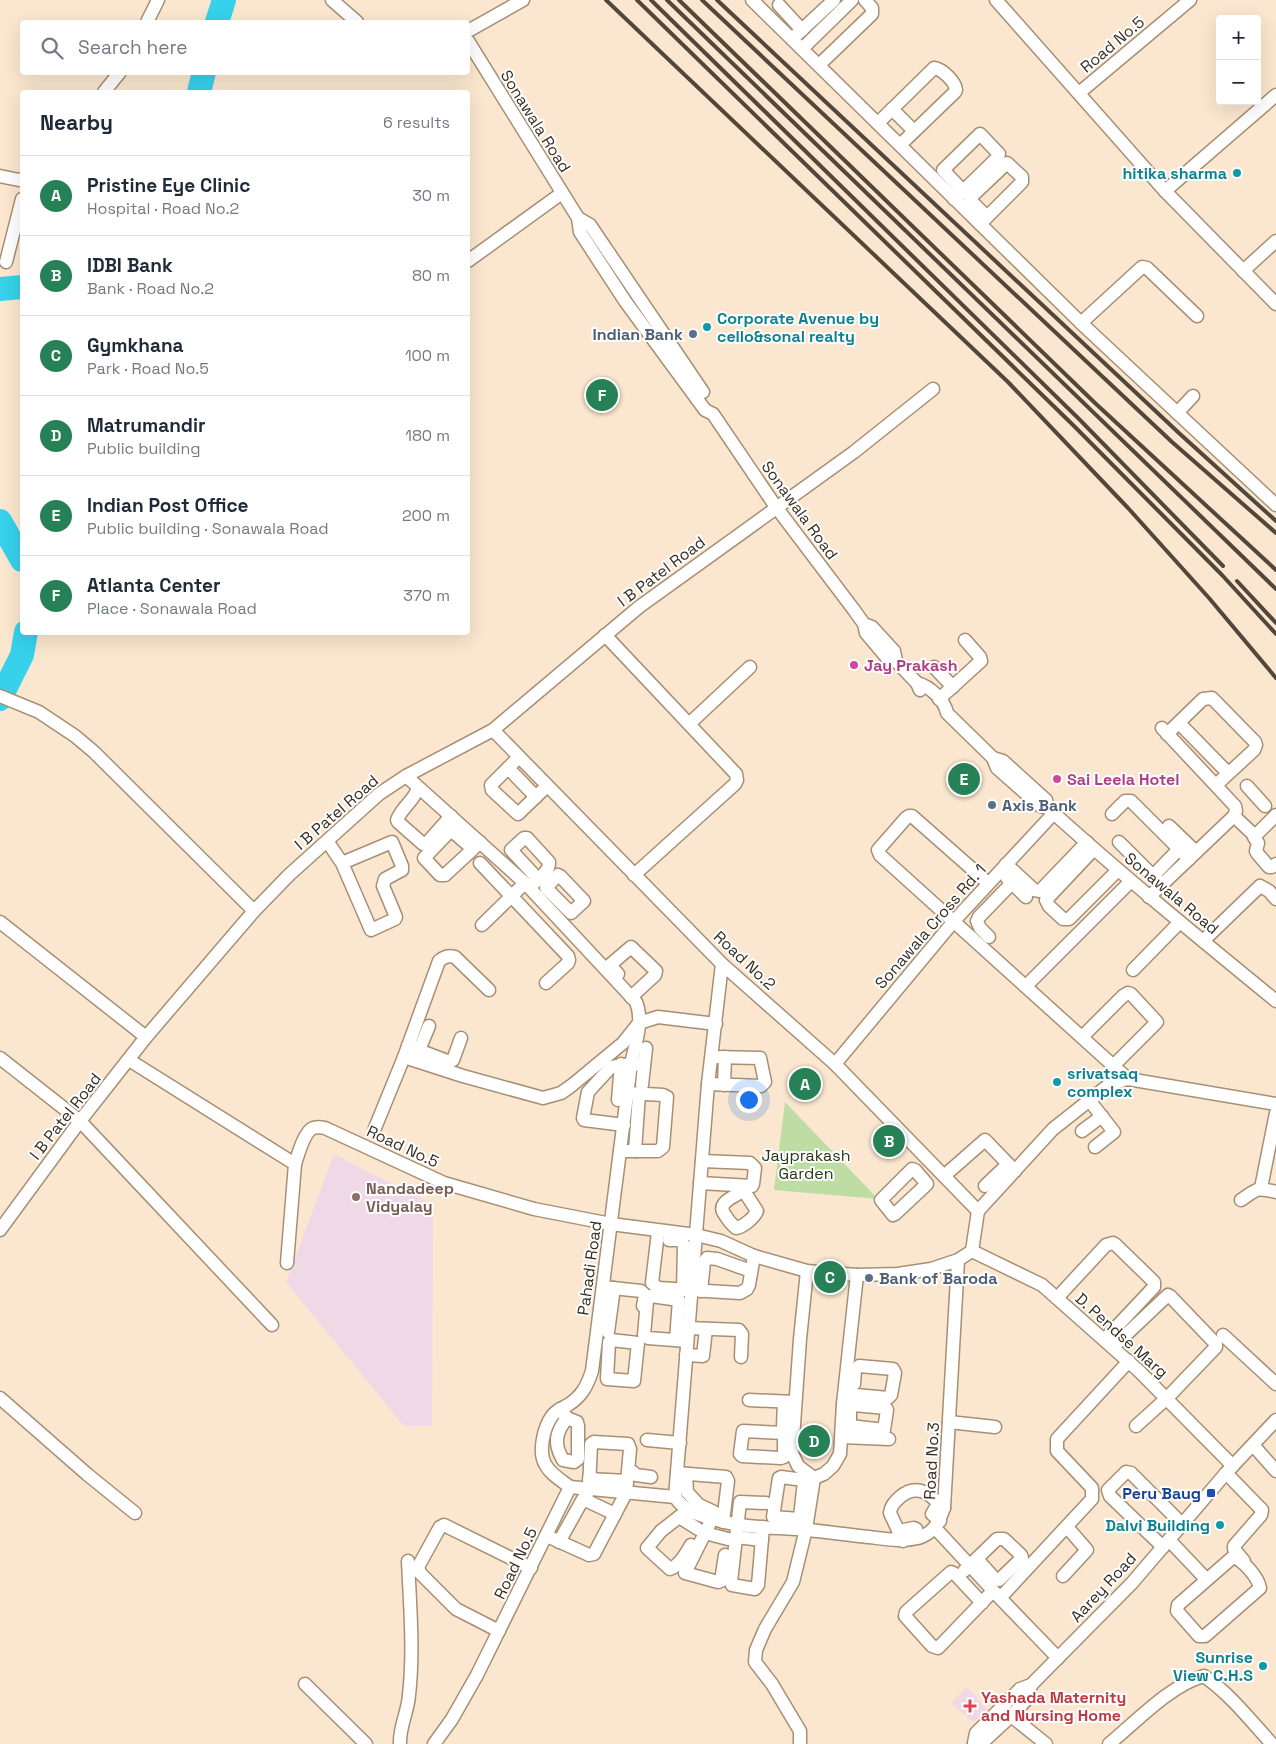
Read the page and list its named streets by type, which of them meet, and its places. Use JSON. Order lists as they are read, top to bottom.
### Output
{
  "streets": {
    "street": [
      "Road No.5",
      "Sonawala Road",
      "I B Patel Road",
      "Sonawala Cross Rd. 1",
      "Road No.2",
      "Pahadi Road",
      "D. Pendse Marg",
      "Road No.3",
      "Aarey Road"
    ]
  },
  "crossings": [
    ["Road No.5", "Pahadi Road"],
    ["Road No.5", "D. Pendse Marg"],
    ["Road No.5", "Road No.3"],
    ["Sonawala Road", "I B Patel Road"],
    ["Sonawala Road", "Sonawala Cross Rd. 1"],
    ["I B Patel Road", "Road No.2"],
    ["Sonawala Cross Rd. 1", "Road No.2"],
    ["D. Pendse Marg", "Aarey Road"]
  ],
  "parks": ["Jayprakash Garden"],
  "places": {
    "other": [
      "hitika sharma",
      "Corporate Avenue by cello&sonal realty",
      "Indian Bank",
      "Jay Prakash",
      "Sai Leela Hotel",
      "Axis Bank",
      "srivatsaq complex",
      "Nandadeep Vidyalay",
      "Bank of Baroda",
      "Dalvi Building",
      "Sunrise View C.H.S"
    ],
    "transit": ["Peru Baug"],
    "health": ["Yashada Maternity and Nursing Home"]
  },
  "page": {
    "map_buttons": ["+", "−"],
    "search": "Search here",
    "heading": ["Nearby", "6 results"],
    "list": [
      {
        "mark": "A",
        "name": "Pristine Eye Clinic",
        "note": "Hospital · Road No.2",
        "value": "30 m"
      },
      {
        "mark": "B",
        "name": "IDBI Bank",
        "note": "Bank · Road No.2",
        "value": "80 m"
      },
      {
        "mark": "C",
        "name": "Gymkhana",
        "note": "Park · Road No.5",
        "value": "100 m"
      },
      {
        "mark": "D",
        "name": "Matrumandir",
        "note": "Public building",
        "value": "180 m"
      },
      {
        "mark": "E",
        "name": "Indian Post Office",
        "note": "Public building · Sonawala Road",
        "value": "200 m"
      },
      {
        "mark": "F",
        "name": "Atlanta Center",
        "note": "Place · Sonawala Road",
        "value": "370 m"
      }
    ],
    "pins": [
      "F",
      "E",
      "A",
      "B",
      "C",
      "D"
    ]
  }
}
